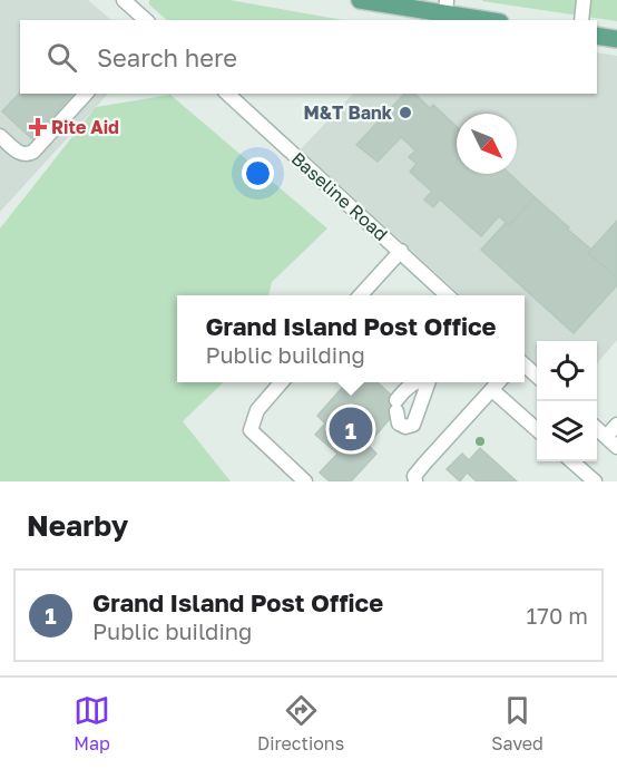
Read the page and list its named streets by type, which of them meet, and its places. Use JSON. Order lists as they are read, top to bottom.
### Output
{
  "streets": {
    "street": ["Baseline Road"]
  },
  "places": {
    "other": ["M&T Bank"],
    "health": ["Rite Aid"]
  },
  "north": "bottom right",
  "page": {
    "search": "Search here",
    "popup": ["Grand Island Post Office", "Public building"],
    "pins": "1",
    "heading": "Nearby",
    "list": [
      {
        "mark": "1",
        "name": "Grand Island Post Office",
        "note": "Public building",
        "value": "170 m"
      }
    ],
    "nav": ["Map", "Directions", "Saved"]
  }
}
